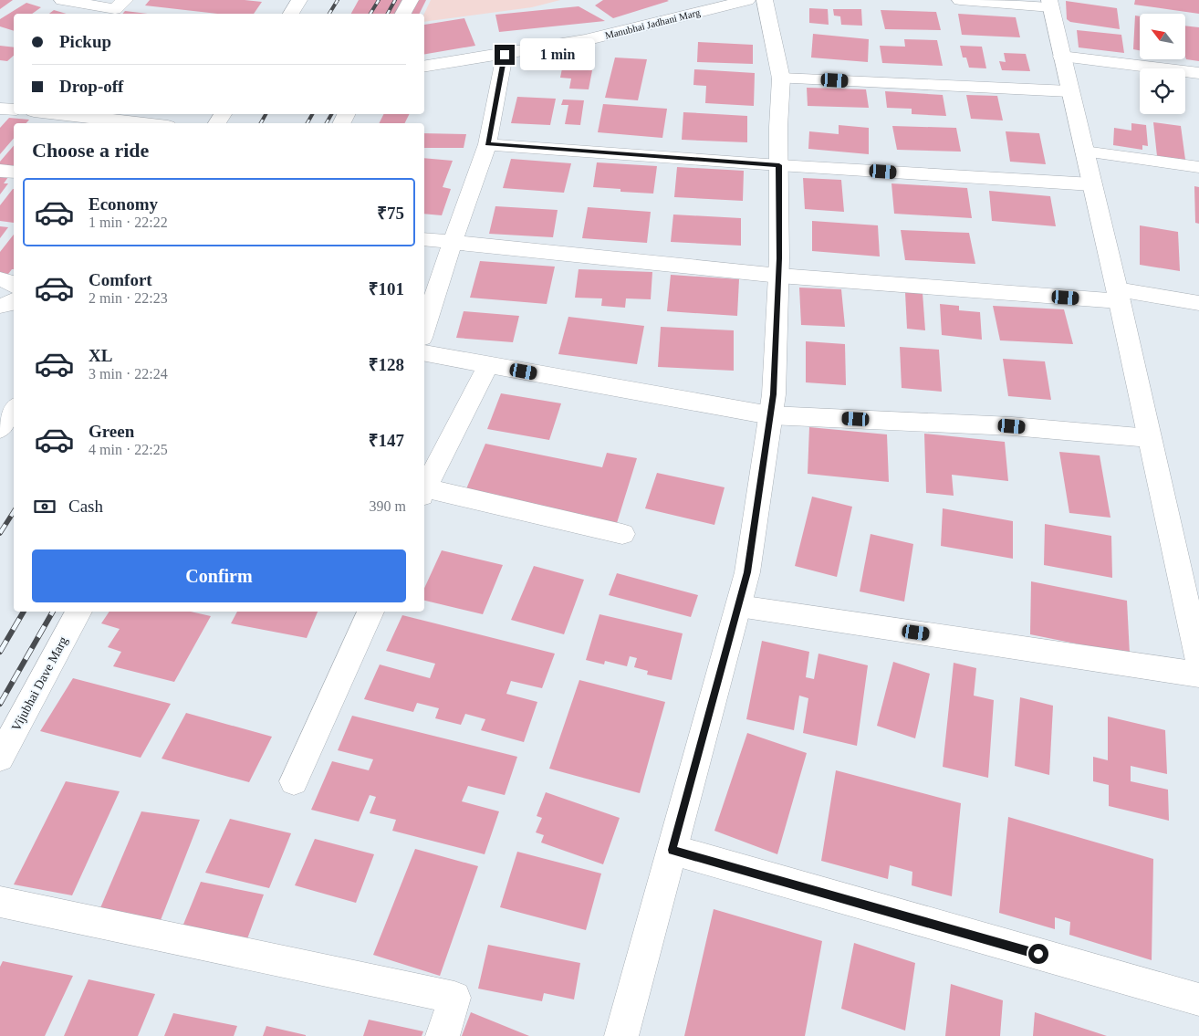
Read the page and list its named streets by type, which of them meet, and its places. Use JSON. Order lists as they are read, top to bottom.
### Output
{
  "streets": {
    "street": ["Manubhai Jadhani Marg", "Vijubhai Dave Marg"]
  },
  "north": "top left",
  "page": {
    "banner": ["Pickup", "Drop-off"],
    "bubble": "1 min",
    "heading": "Choose a ride",
    "list": [
      {
        "name": "Economy",
        "note": "1 min · 22:22",
        "value": "₹75"
      },
      {
        "name": "Comfort",
        "note": "2 min · 22:23",
        "value": "₹101"
      },
      {
        "name": "XL",
        "note": "3 min · 22:24",
        "value": "₹128"
      },
      {
        "name": "Green",
        "note": "4 min · 22:25",
        "value": "₹147"
      }
    ],
    "pay": ["Cash", "390 m"],
    "buttons": "Confirm"
  }
}
